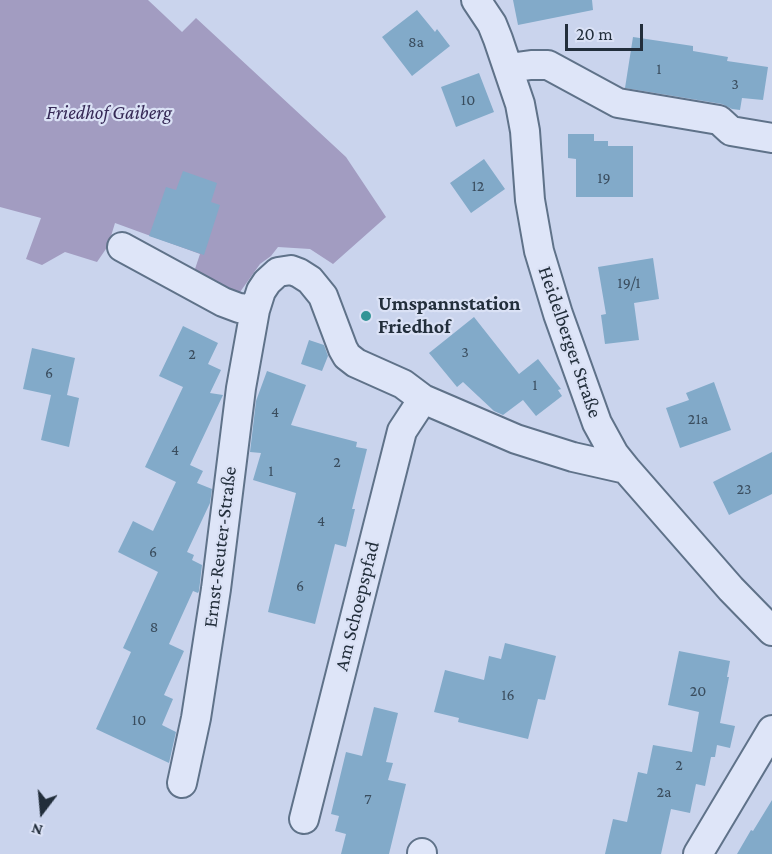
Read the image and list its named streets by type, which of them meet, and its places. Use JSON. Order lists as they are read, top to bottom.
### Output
{
  "streets": {
    "street": ["Heidelberger Straße", "Ernst-Reuter-Straße", "Am Schoepspfad"]
  },
  "crossings": [
    ["Heidelberger Straße", "Ernst-Reuter-Straße"],
    ["Ernst-Reuter-Straße", "Am Schoepspfad"]
  ],
  "parks": ["Friedhof Gaiberg"],
  "places": ["Umspannstation Friedhof"],
  "house_numbers": [
    "8a",
    "1",
    "3",
    "10",
    "19",
    "12",
    "19/1",
    "3",
    "2",
    "6",
    "1",
    "4",
    "21a",
    "4",
    "2",
    "1",
    "23",
    "4",
    "6",
    "6",
    "8",
    "20",
    "16",
    "10",
    "2",
    "2a",
    "7"
  ],
  "scale_bar": "20 m",
  "north": "bottom"
}
